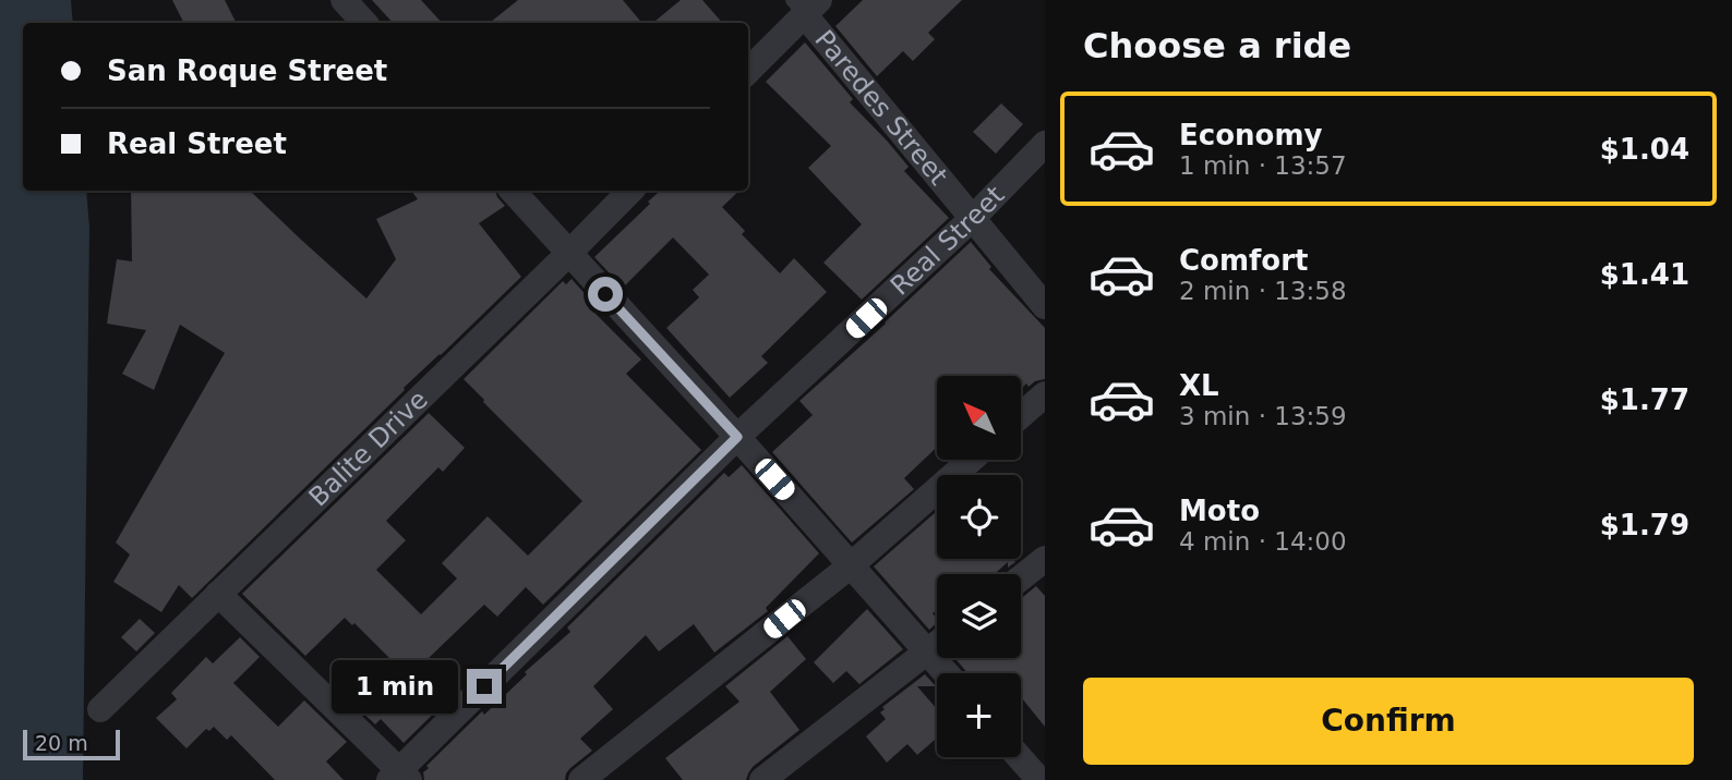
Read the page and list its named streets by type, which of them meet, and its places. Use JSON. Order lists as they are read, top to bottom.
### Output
{
  "streets": {
    "street": ["Paredes Street", "Real Street", "Balite Drive"]
  },
  "crossings": [
    ["Paredes Street", "Real Street"]
  ],
  "scale_bar": "20 m",
  "north": "top left",
  "page": {
    "heading": "Choose a ride",
    "banner": ["San Roque Street", "Real Street"],
    "list": [
      {
        "name": "Economy",
        "note": "1 min · 13:57",
        "value": "$1.04"
      },
      {
        "name": "Comfort",
        "note": "2 min · 13:58",
        "value": "$1.41"
      },
      {
        "name": "XL",
        "note": "3 min · 13:59",
        "value": "$1.77"
      },
      {
        "name": "Moto",
        "note": "4 min · 14:00",
        "value": "$1.79"
      }
    ],
    "map_buttons": "+",
    "bubble": "1 min",
    "buttons": "Confirm",
    "scale": "20 m"
  }
}
